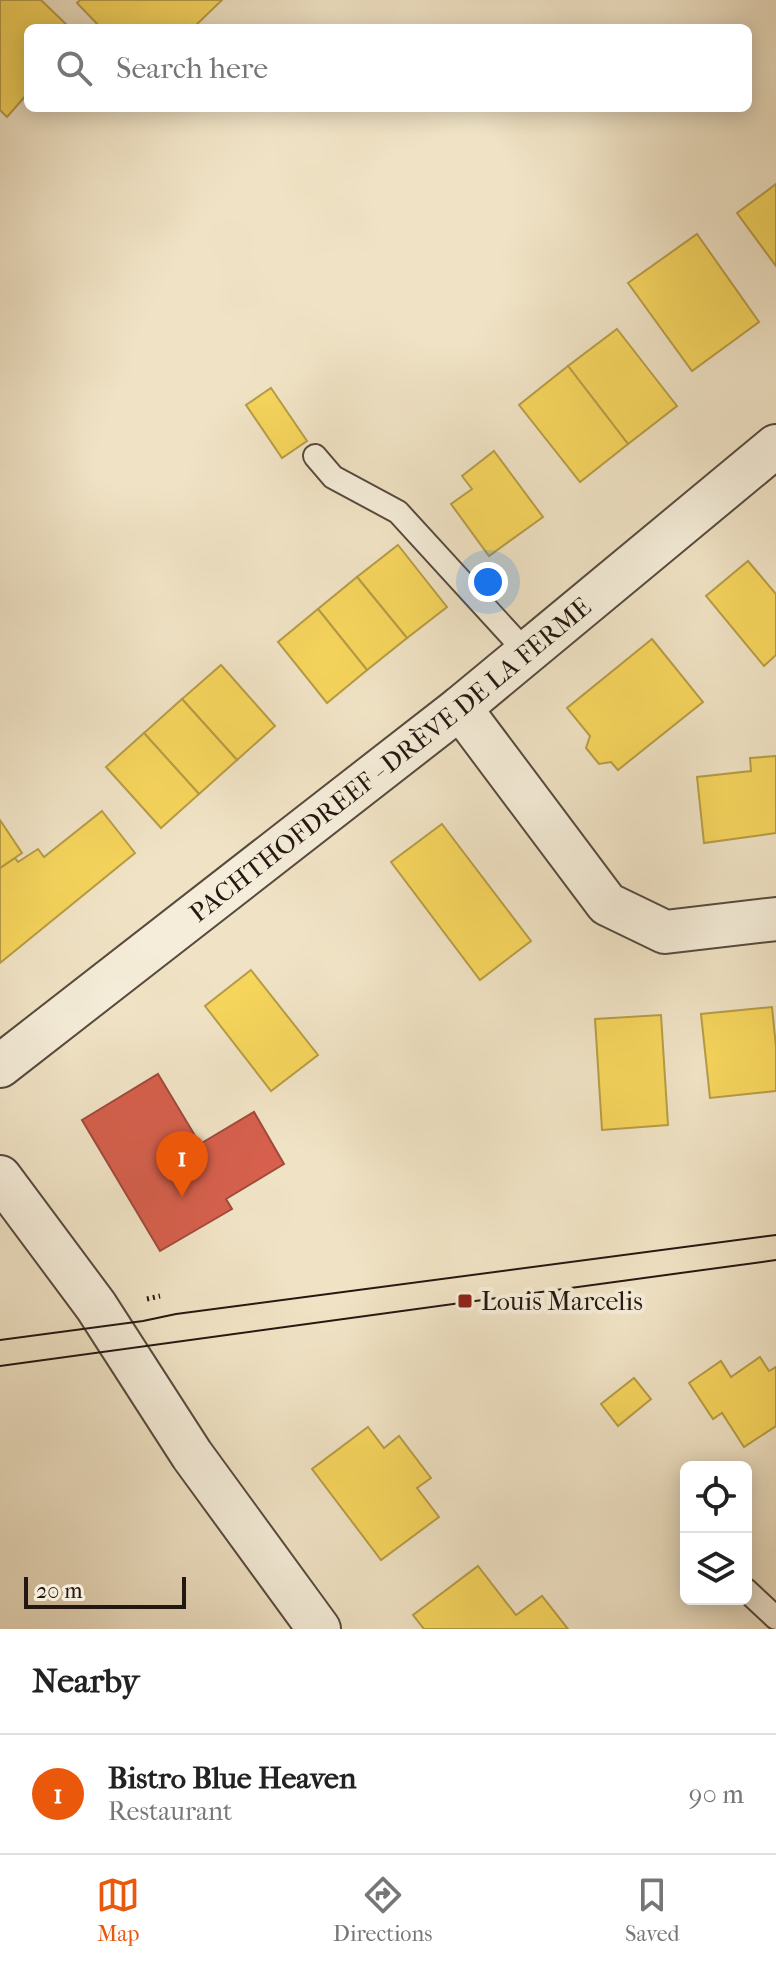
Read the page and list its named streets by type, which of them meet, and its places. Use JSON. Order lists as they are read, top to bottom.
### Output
{
  "streets": {
    "street": ["PACHTHOFDREEF - DRÈVE DE LA FERME"]
  },
  "places": {
    "transit": ["Louis Marcelis"]
  },
  "scale_bar": "20 m",
  "page": {
    "search": "Search here",
    "pins": "1",
    "scale": "20 m",
    "heading": "Nearby",
    "list": [
      {
        "mark": "1",
        "name": "Bistro Blue Heaven",
        "note": "Restaurant",
        "value": "90 m"
      }
    ],
    "nav": ["Map", "Directions", "Saved"]
  }
}
